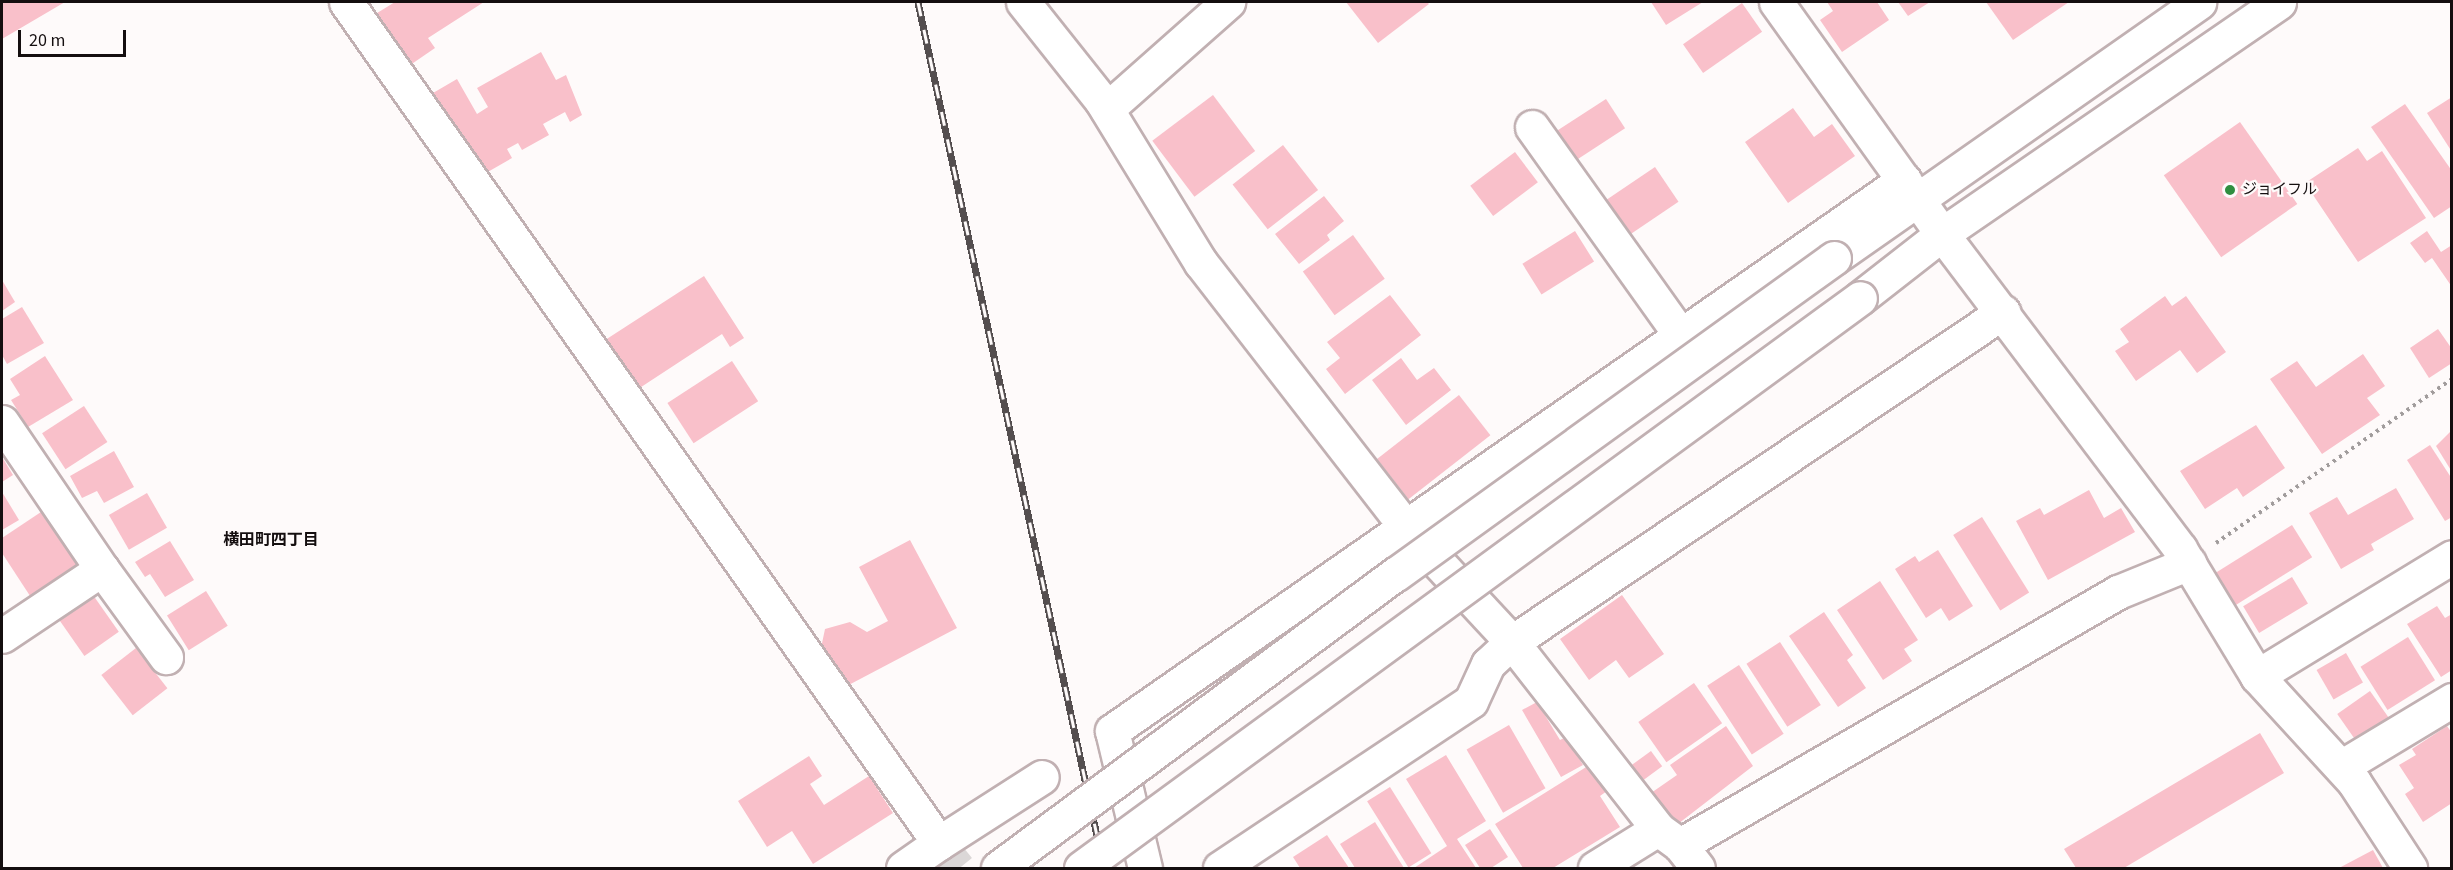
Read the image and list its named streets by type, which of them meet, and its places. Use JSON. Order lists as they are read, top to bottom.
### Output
{
  "districts": ["横田町四丁目"],
  "places": ["ジョイフル"],
  "scale_bar": "20 m"
}
